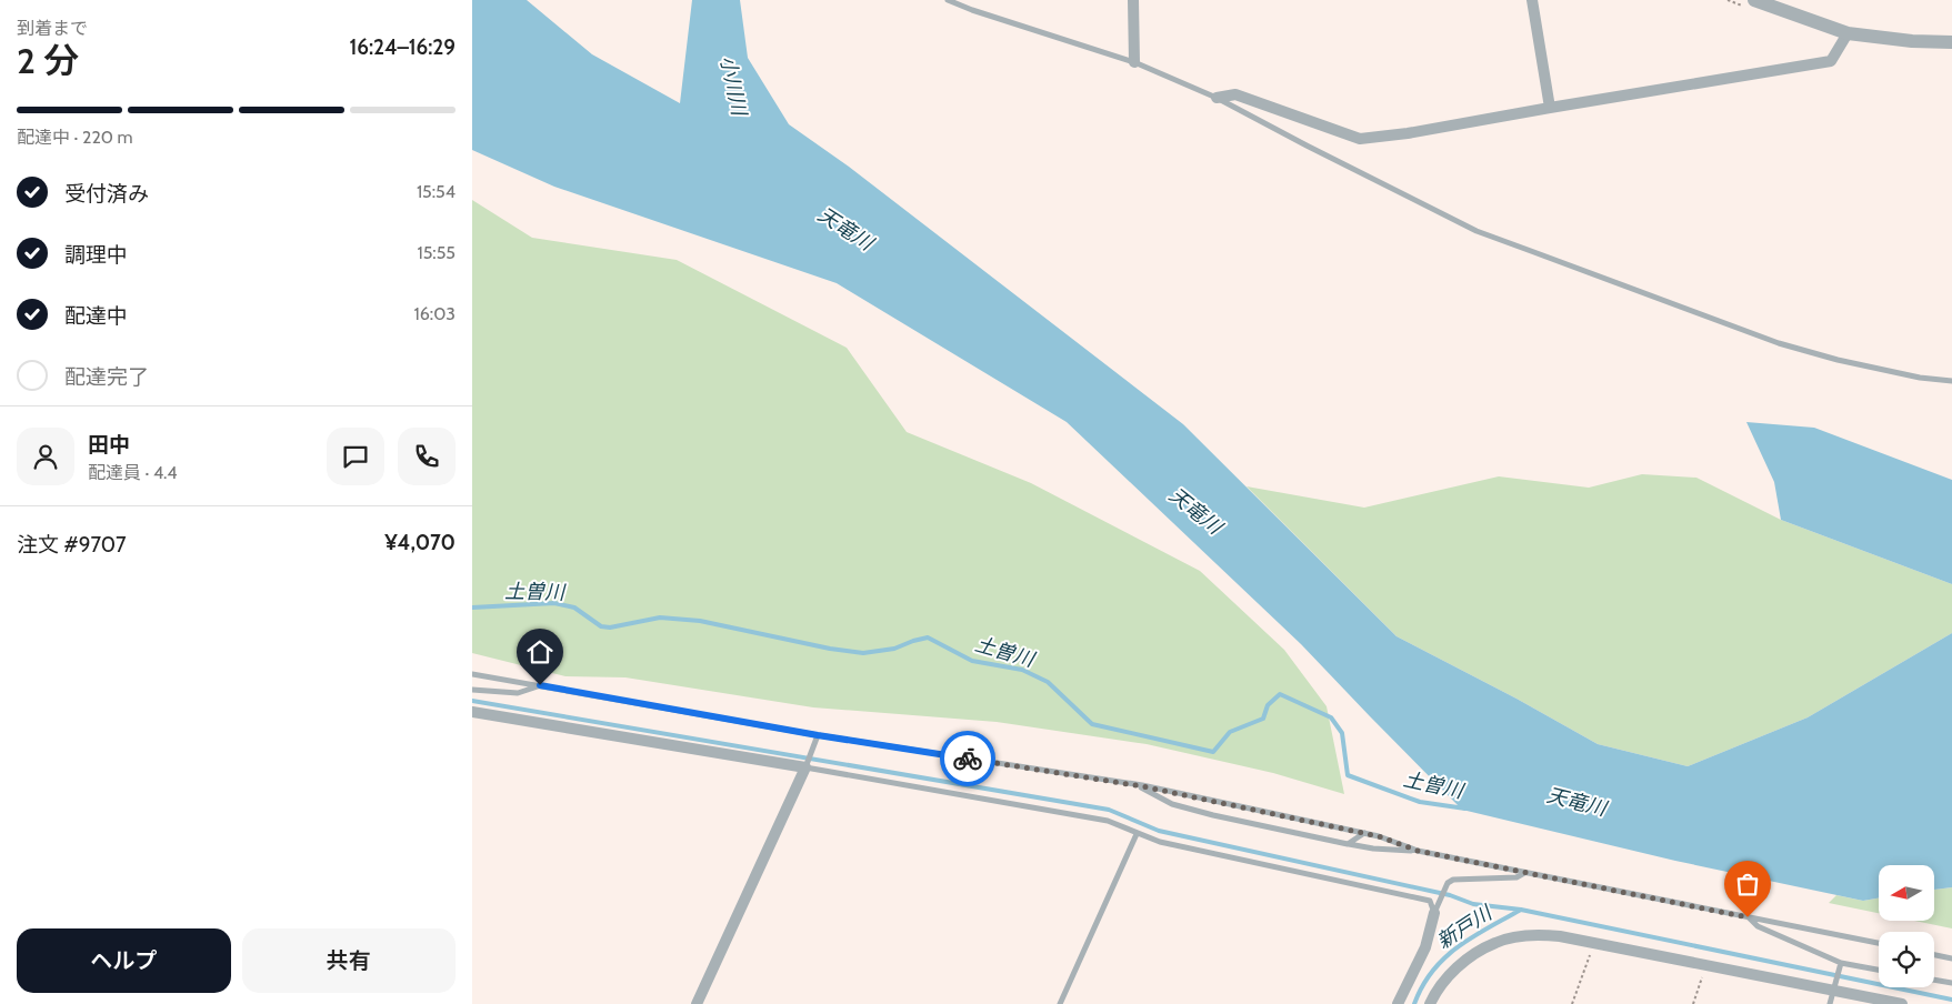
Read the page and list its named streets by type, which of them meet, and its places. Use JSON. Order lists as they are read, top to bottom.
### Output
{
  "water": [
    "小川川",
    "天竜川",
    "土曽川",
    "新戸川"
  ],
  "north": "left",
  "page": {
    "heading": ["2 分", "到着まで", "16:24–16:29"],
    "panel": [
      "田中",
      "配達員 · 4.4",
      "注文 #9707",
      "¥4,070"
    ],
    "bar": "配達中 · 220 m",
    "list": [
      ["受付済み", "15:54"],
      ["調理中", "15:55"],
      ["配達中", "16:03"],
      "配達完了"
    ],
    "buttons": ["ヘルプ", "共有"]
  }
}
